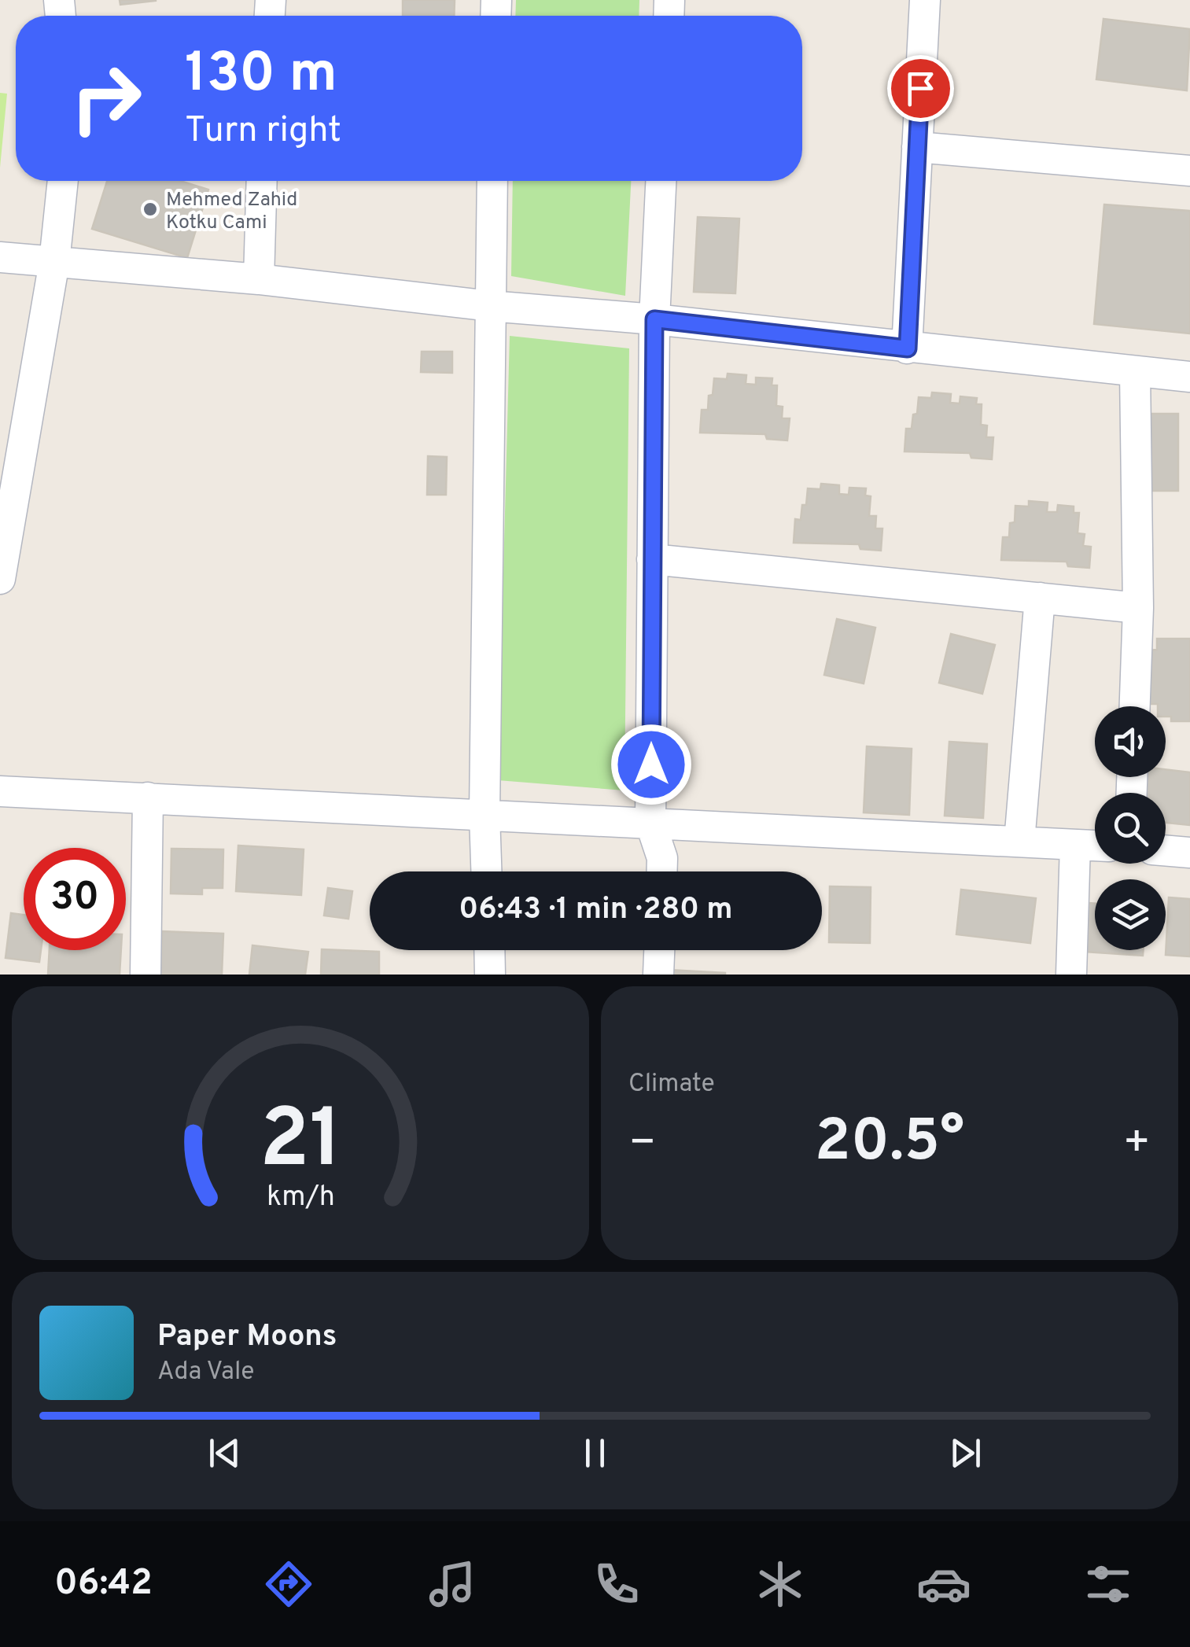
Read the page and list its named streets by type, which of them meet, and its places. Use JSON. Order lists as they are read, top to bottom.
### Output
{
  "places": ["Mehmed Zahid Kotku Cami"],
  "page": {
    "turn": ["130 m", "Turn right"],
    "limit": "30",
    "trip": "06:43 · 1 min · 280 m",
    "tile": "Climate",
    "heat": ["−", "20.5°", "+"],
    "song": ["Paper Moons", "Ada Vale"],
    "tabs": "06:42",
    "gauge": ["21", "km/h"]
  }
}
